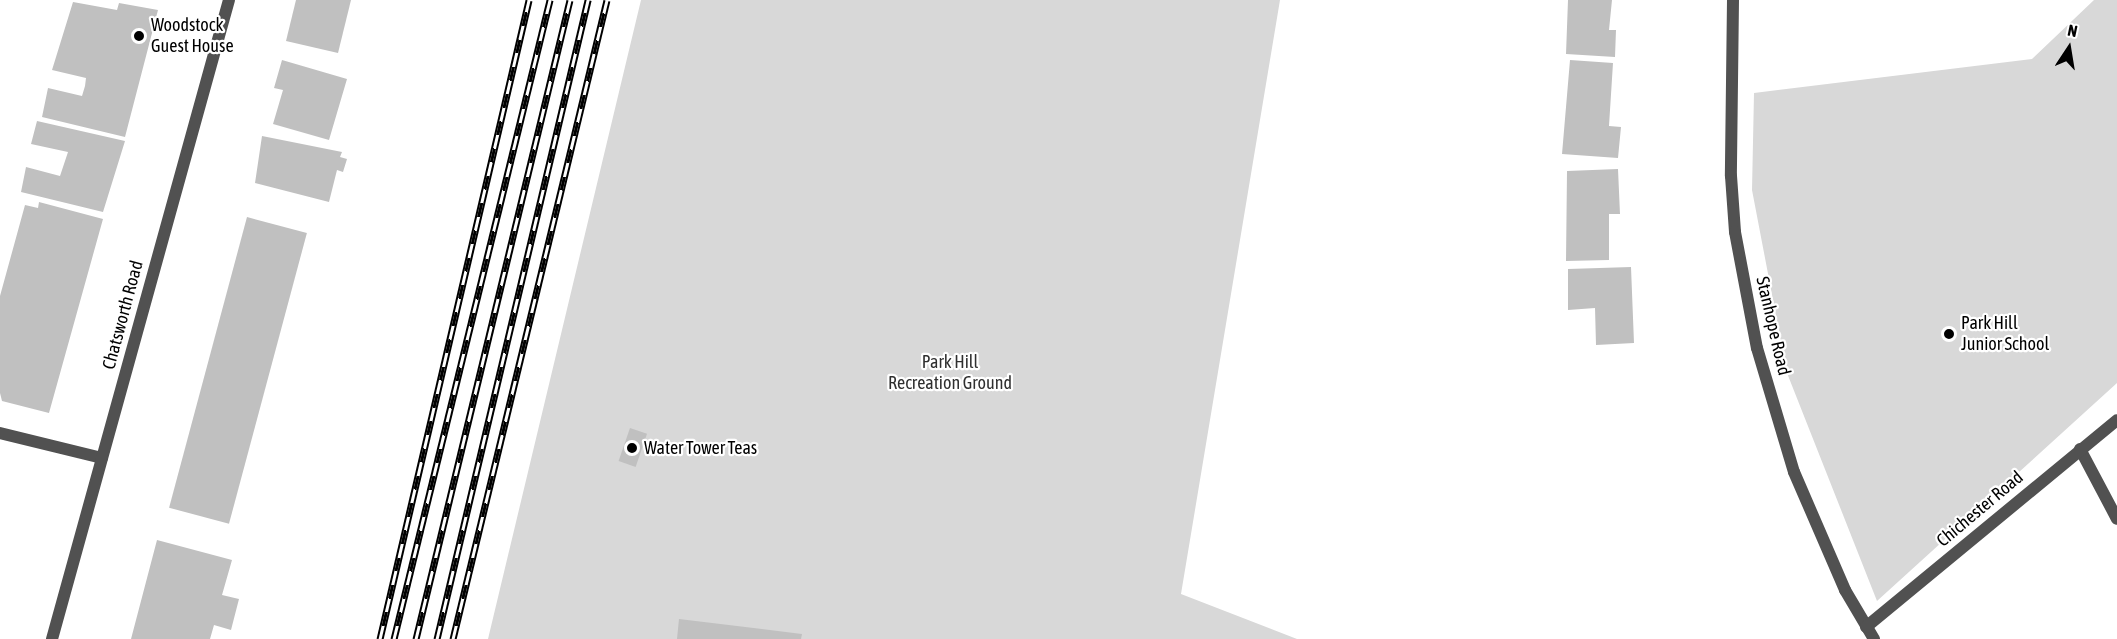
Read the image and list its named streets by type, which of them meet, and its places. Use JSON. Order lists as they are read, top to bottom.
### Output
{
  "streets": {
    "street": ["Chatsworth Road", "Stanhope Road", "Chichester Road"]
  },
  "crossings": [
    ["Stanhope Road", "Chichester Road"]
  ],
  "parks": ["Park Hill Recreation Ground"],
  "places": ["Woodstock Guest House", "Park Hill Junior School", "Water Tower Teas"],
  "north": "top"
}
